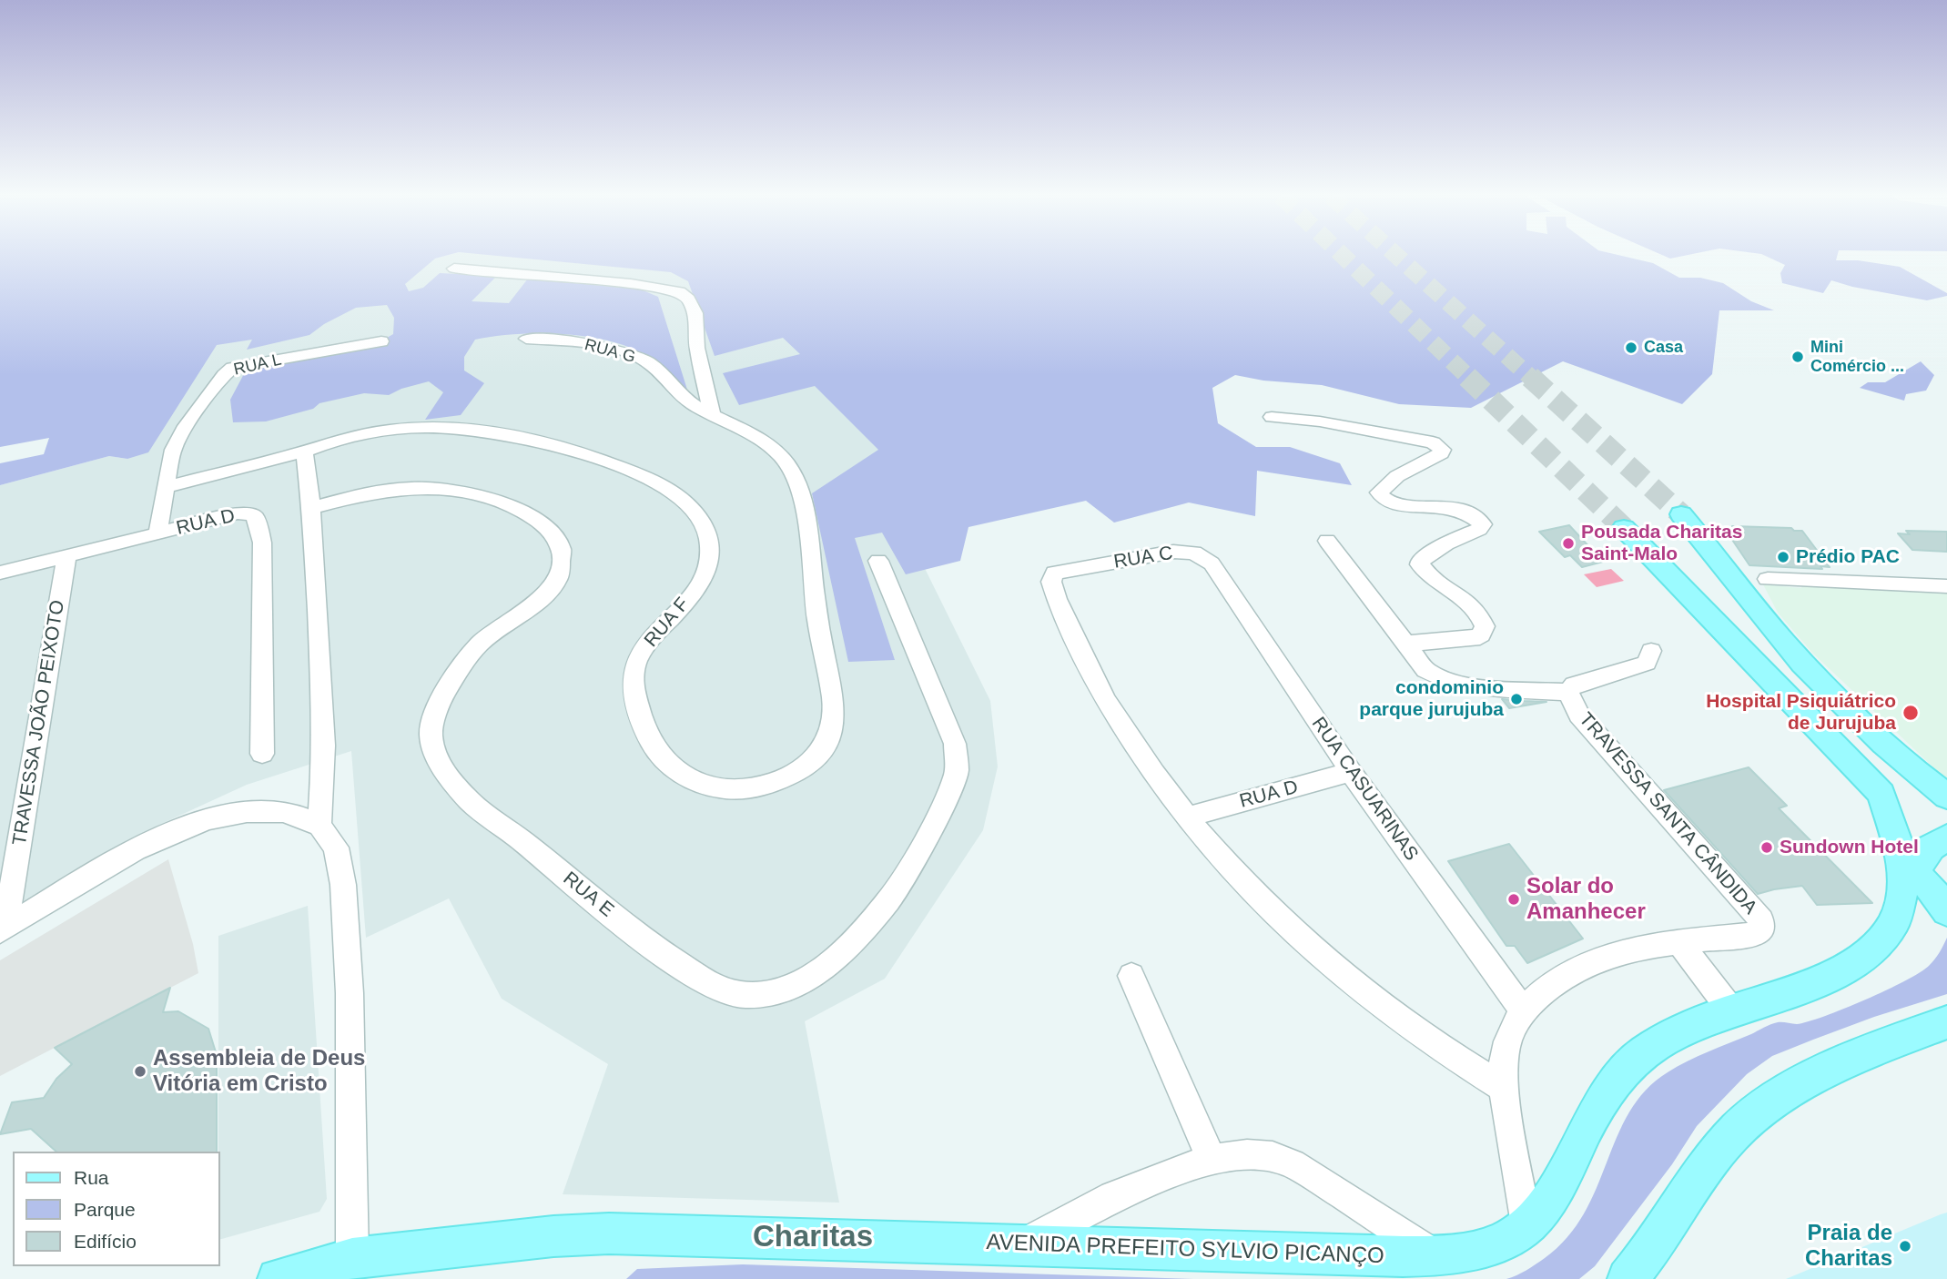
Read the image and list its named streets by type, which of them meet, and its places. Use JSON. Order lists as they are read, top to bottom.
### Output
{
  "streets": {
    "main road": ["AVENIDA PREFEITO SYLVIO PICANÇO"],
    "street": [
      "RUA G",
      "RUA L",
      "RUA D",
      "RUA C",
      "RUA F",
      "TRAVESSA JOÃO PEIXOTO",
      "RUA CASUARINAS",
      "TRAVESSA SANTA CÂNDIDA",
      "RUA E"
    ]
  },
  "crossings": [
    ["RUA G", "RUA F"],
    ["RUA L", "RUA F"],
    ["RUA D", "RUA C"],
    ["RUA D", "TRAVESSA JOÃO PEIXOTO"],
    ["RUA D", "RUA CASUARINAS"],
    ["RUA C", "RUA CASUARINAS"]
  ],
  "districts": ["Charitas"],
  "places": [
    "Casa",
    "Mini Comércio ...",
    "Pousada Charitas Saint-Malo",
    "Prédio PAC",
    "condominio parque jurujuba",
    "Hospital Psiquiátrico de Jurujuba",
    "Sundown Hotel",
    "Solar do Amanhecer",
    "Assembleia de Deus Vitória em Cristo",
    "Praia de Charitas"
  ],
  "legend": ["Rua", "Parque", "Edifício"]
}
